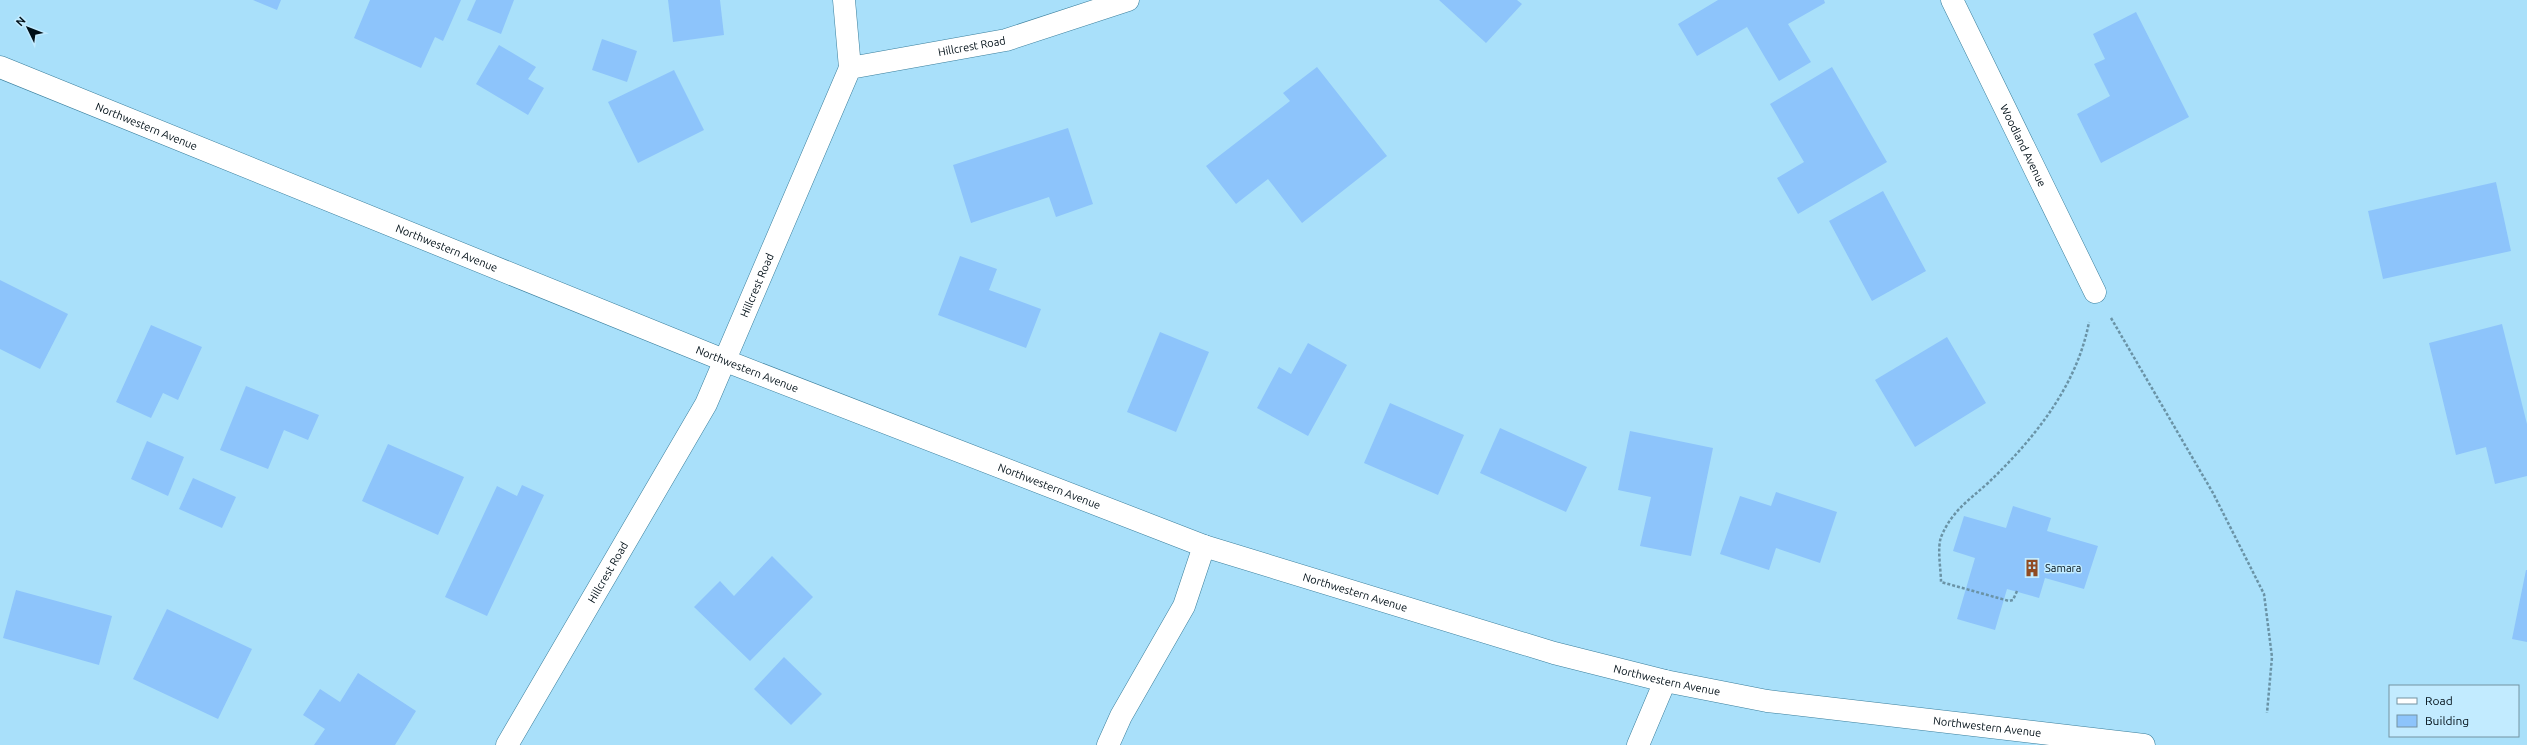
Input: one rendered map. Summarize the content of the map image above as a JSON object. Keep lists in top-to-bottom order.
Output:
{
  "streets": {
    "main road": ["Hillcrest Road", "Northwestern Avenue", "Woodland Avenue"]
  },
  "crossings": [
    ["Hillcrest Road", "Northwestern Avenue"]
  ],
  "places": {
    "building": ["Samara"]
  },
  "legend": ["Road", "Building"],
  "north": "top left"
}
